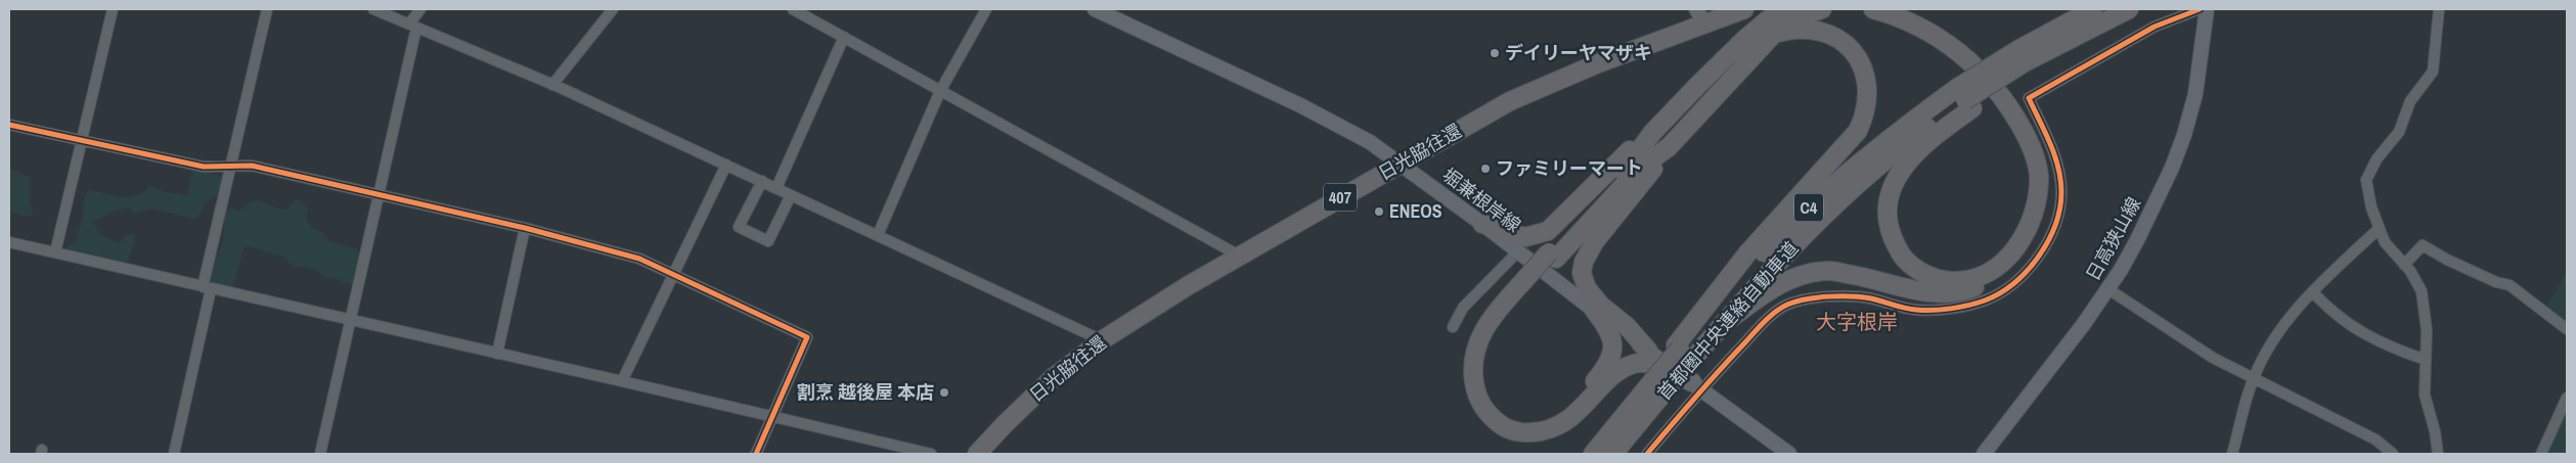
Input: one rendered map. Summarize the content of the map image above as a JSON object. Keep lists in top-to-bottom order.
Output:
{
  "streets": {
    "highway": [
      "日光脇往還",
      "407",
      "C4",
      "首都圏中央連絡自動車道"
    ],
    "main road": ["堀兼根岸線", "日高狭山線"]
  },
  "crossings": [
    ["日光脇往還", "堀兼根岸線"]
  ],
  "districts": ["大字根岸"],
  "places": [
    "デイリーヤマザキ",
    "ファミリーマート",
    "ENEOS",
    "割烹 越後屋 本店"
  ]
}
